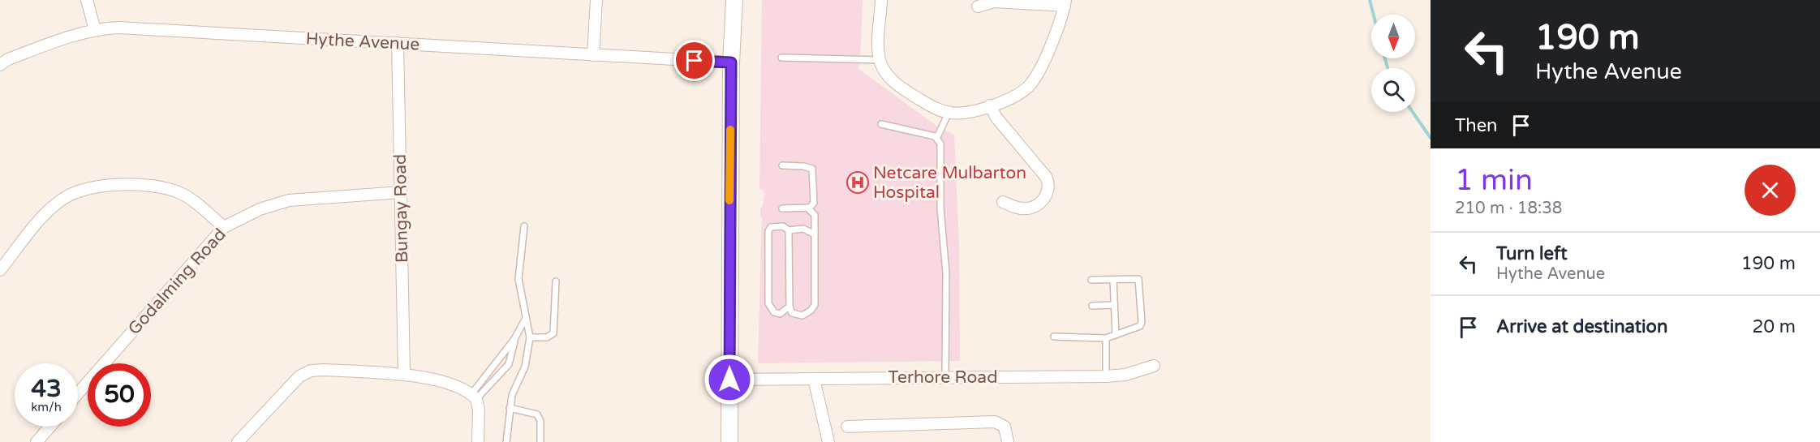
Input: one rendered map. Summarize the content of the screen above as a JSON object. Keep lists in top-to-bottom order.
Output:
{
  "streets": {
    "street": [
      "Hythe Avenue",
      "Bungay Road",
      "Godalming Road",
      "Terhore Road"
    ]
  },
  "crossings": [
    ["Hythe Avenue", "Bungay Road"],
    ["Bungay Road", "Godalming Road"]
  ],
  "places": {
    "hospital": ["Netcare Mulbarton Hospital"]
  },
  "north": "bottom",
  "page": {
    "turn": ["190 m", "Hythe Avenue"],
    "then": "Then",
    "heading": ["1 min", "210 m · 18:38"],
    "list": [
      {
        "name": "Turn left",
        "note": "Hythe Avenue",
        "value": "190 m"
      },
      {
        "name": "Arrive at destination",
        "value": "20 m"
      }
    ],
    "speed": "43 km/h",
    "limit": "50"
  }
}
